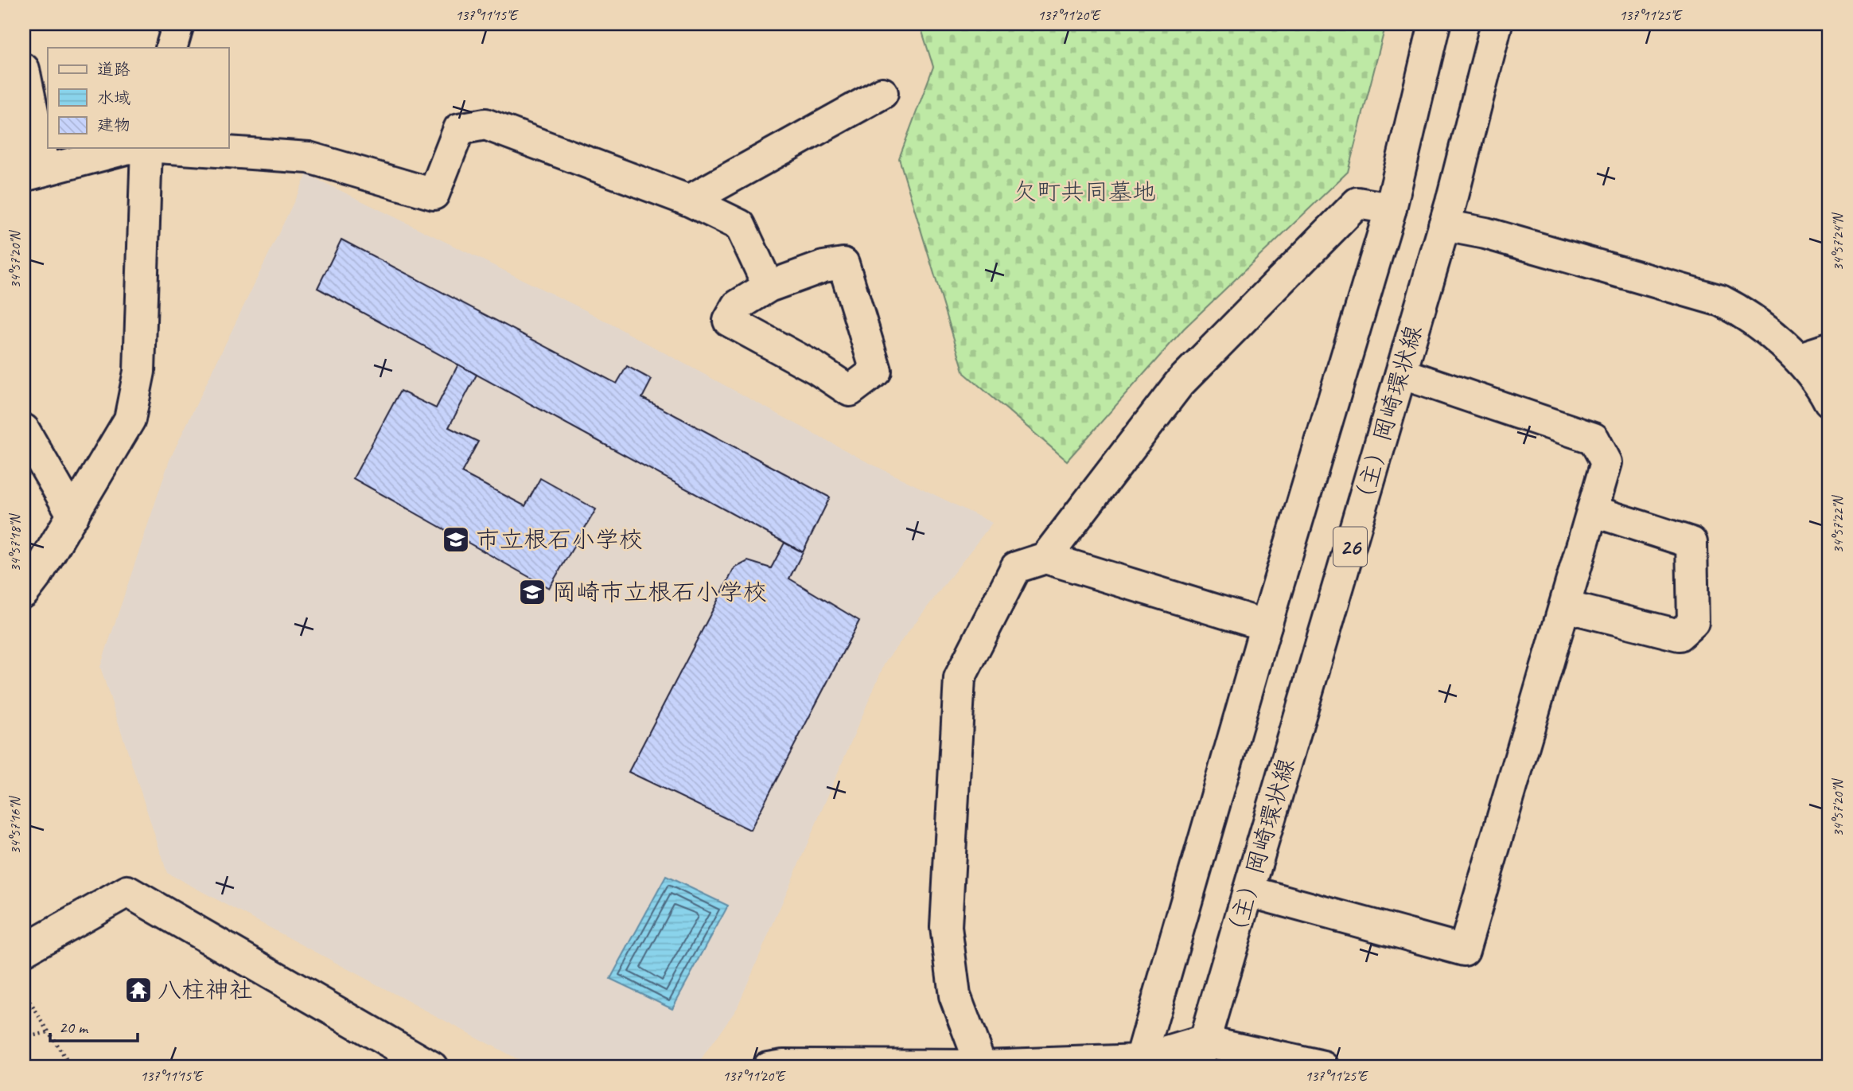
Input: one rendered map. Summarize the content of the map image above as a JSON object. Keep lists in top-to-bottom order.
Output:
{
  "streets": {
    "street": ["（主）岡崎環状線", "26"]
  },
  "parks": ["欠町共同墓地"],
  "places": {
    "school or university": ["市立根石小学校", "岡崎市立根石小学校"],
    "temple": ["八柱神社"]
  },
  "legend": ["道路", "水域", "建物"],
  "scale_bar": "20 m",
  "coordinates": [
    "137°11'15\"E",
    "137°11'20\"E",
    "137°11'25\"E",
    "34°57'24\"N",
    "34°57'20\"N",
    "34°57'22\"N",
    "34°57'18\"N",
    "34°57'16\"N"
  ]
}
